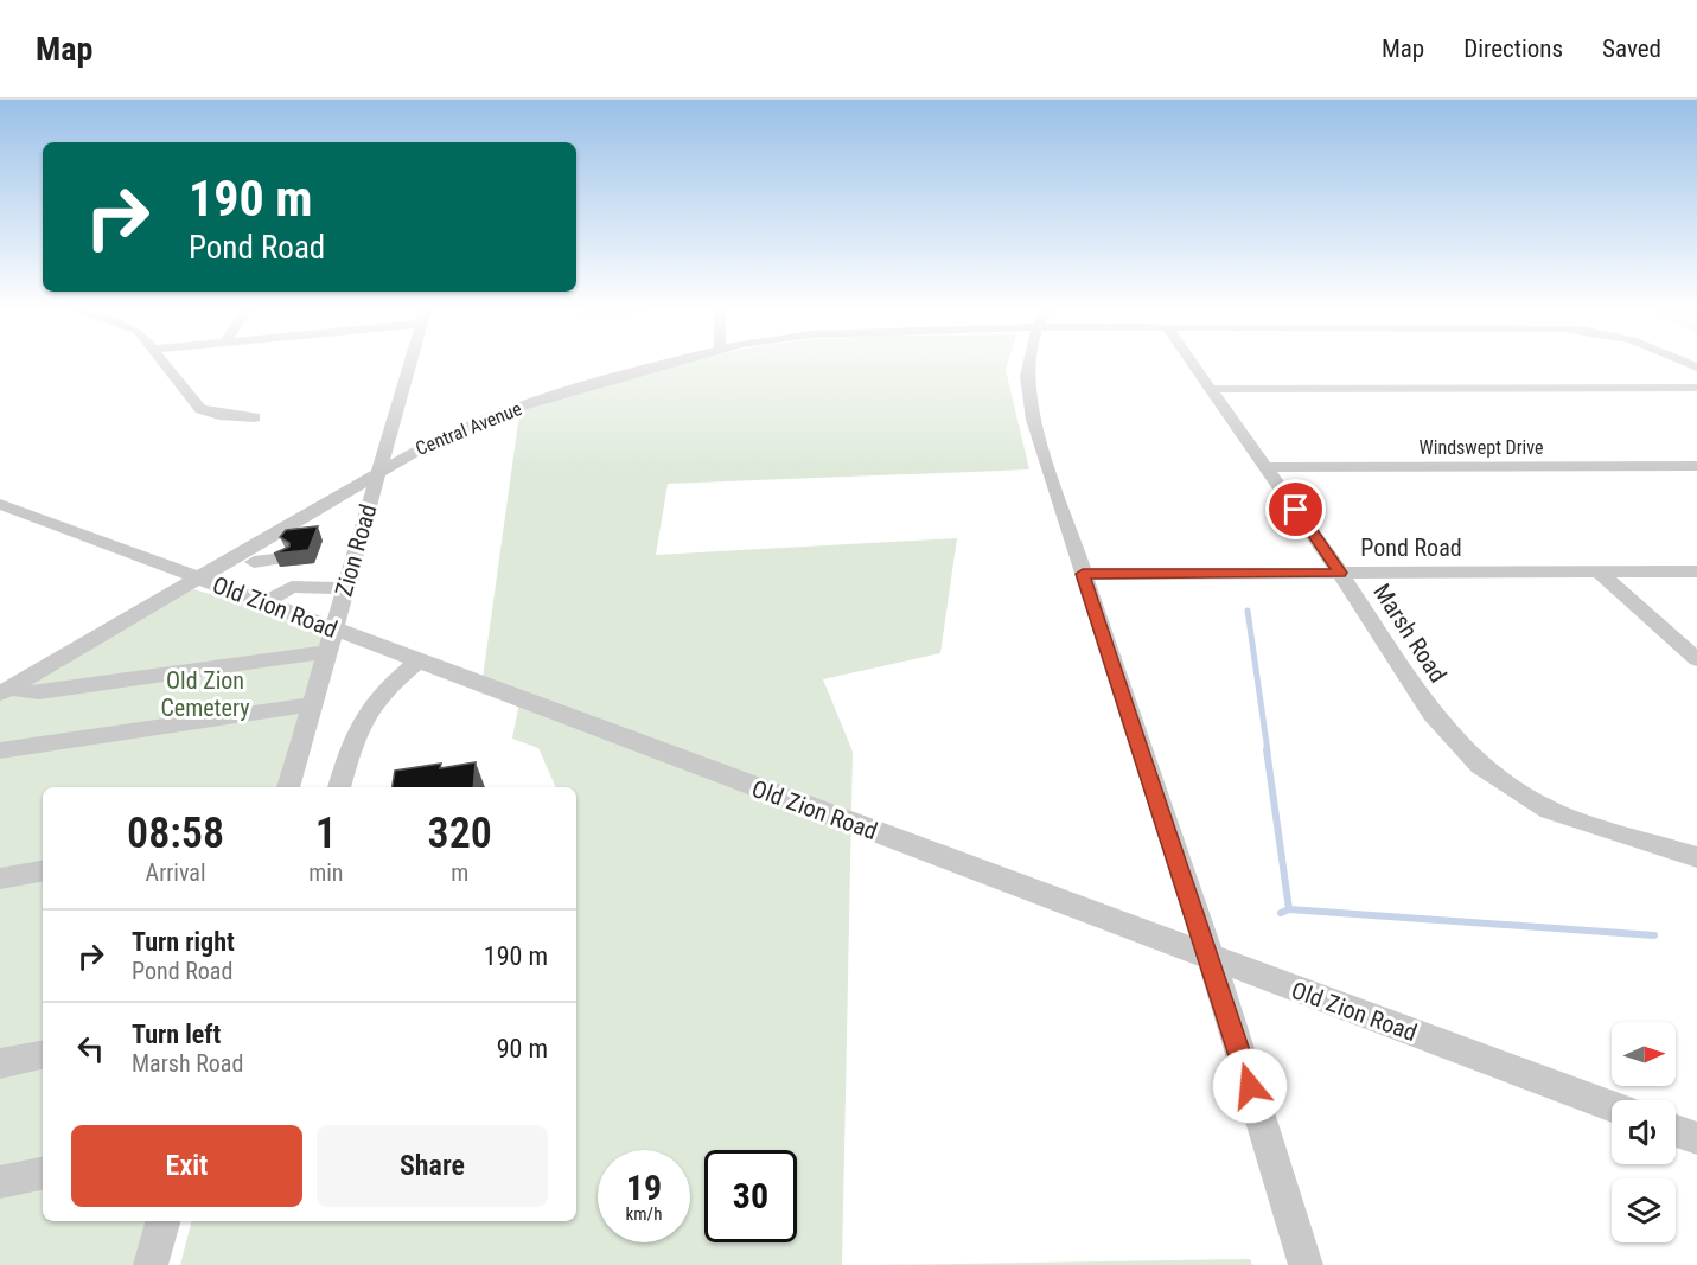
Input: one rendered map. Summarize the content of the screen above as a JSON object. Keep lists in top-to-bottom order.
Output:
{
  "streets": {
    "street": [
      "Central Avenue",
      "Windswept Drive",
      "Pond Road",
      "Zion Road",
      "Old Zion Road",
      "Marsh Road"
    ]
  },
  "crossings": [
    ["Central Avenue", "Zion Road"],
    ["Central Avenue", "Old Zion Road"],
    ["Windswept Drive", "Marsh Road"],
    ["Pond Road", "Marsh Road"],
    ["Zion Road", "Old Zion Road"]
  ],
  "parks": ["Old Zion Cemetery"],
  "north": "right",
  "page": {
    "header": "Map",
    "nav": ["Map", "Directions", "Saved"],
    "turn": ["190 m", "Pond Road"],
    "eta": [
      "08:58",
      "Arrival",
      "1",
      "min",
      "320",
      "m"
    ],
    "list": [
      {
        "name": "Turn right",
        "note": "Pond Road",
        "value": "190 m"
      },
      {
        "name": "Turn left",
        "note": "Marsh Road",
        "value": "90 m"
      }
    ],
    "buttons": ["Exit", "Share"],
    "speed": "19 km/h",
    "limit": "30"
  }
}
